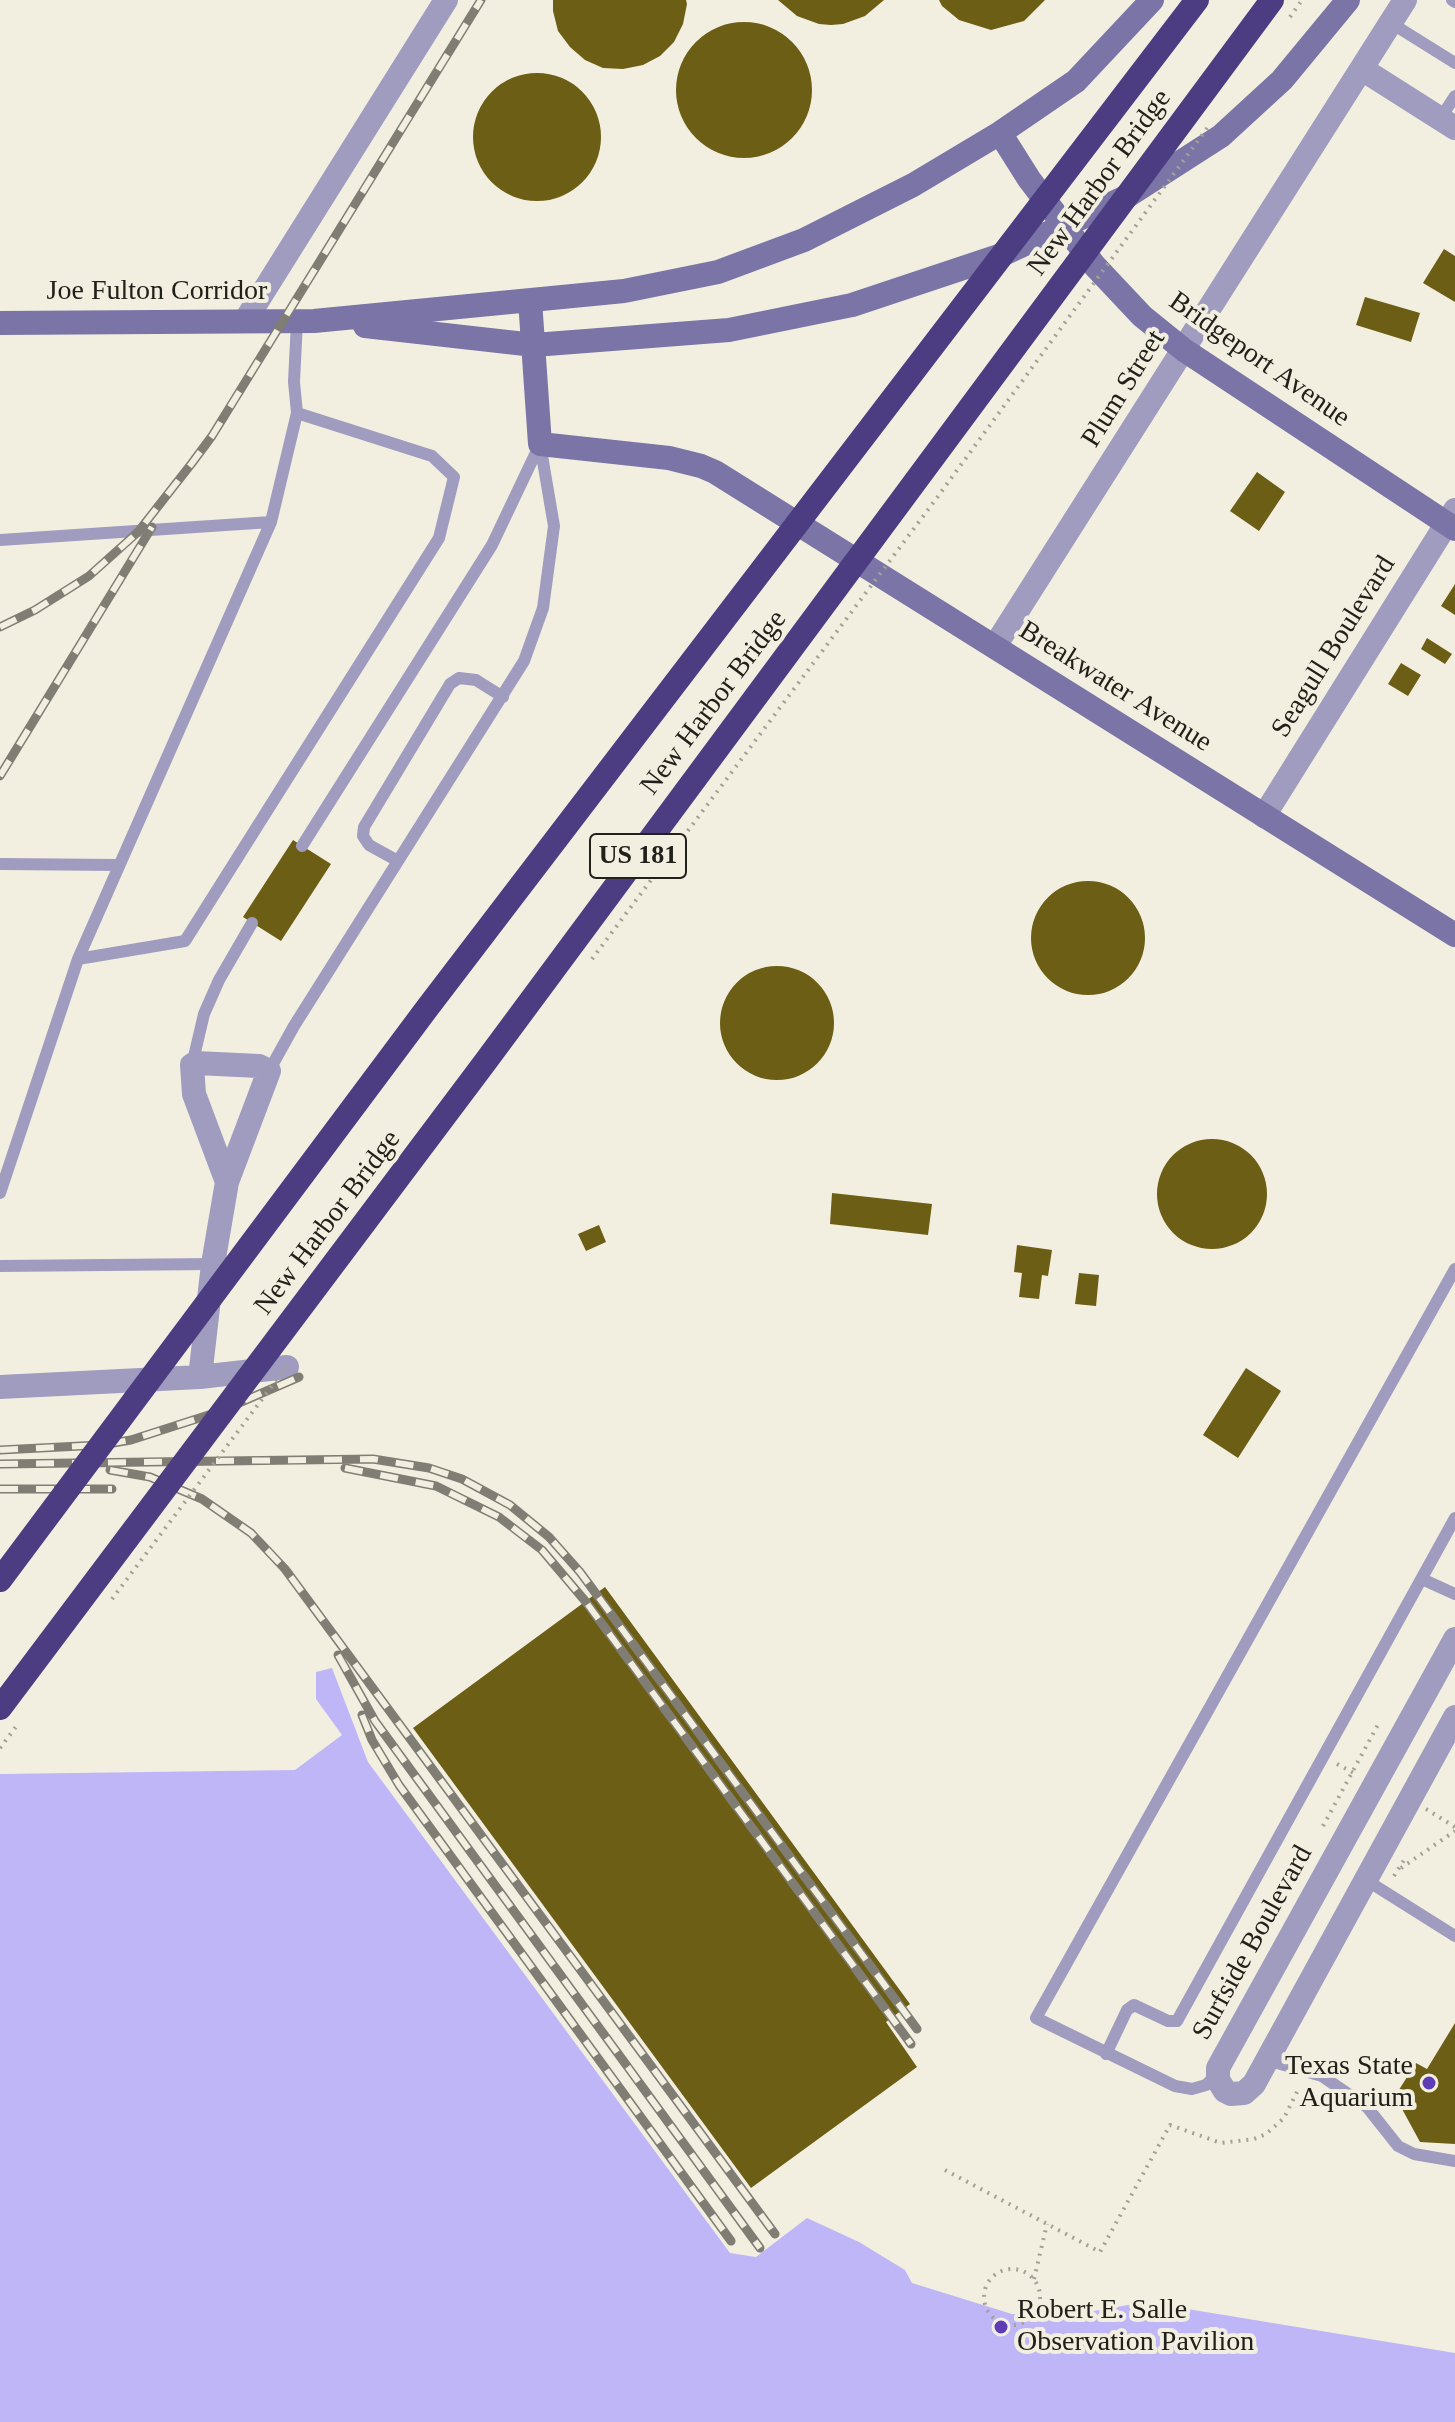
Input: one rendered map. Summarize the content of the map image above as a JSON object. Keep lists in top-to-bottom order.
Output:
{
  "streets": {
    "highway": ["New Harbor Bridge", "US 181"],
    "street": [
      "Joe Fulton Corridor",
      "Bridgeport Avenue",
      "Plum Street",
      "Seagull Boulevard",
      "Breakwater Avenue",
      "Surfside Boulevard"
    ]
  },
  "crossings": [
    ["Joe Fulton Corridor", "Bridgeport Avenue"],
    ["Bridgeport Avenue", "Plum Street"],
    ["Bridgeport Avenue", "Seagull Boulevard"],
    ["Plum Street", "Breakwater Avenue"],
    ["Seagull Boulevard", "Breakwater Avenue"]
  ],
  "places": ["Texas State Aquarium", "Robert E. Salle Observation Pavilion"]
}
